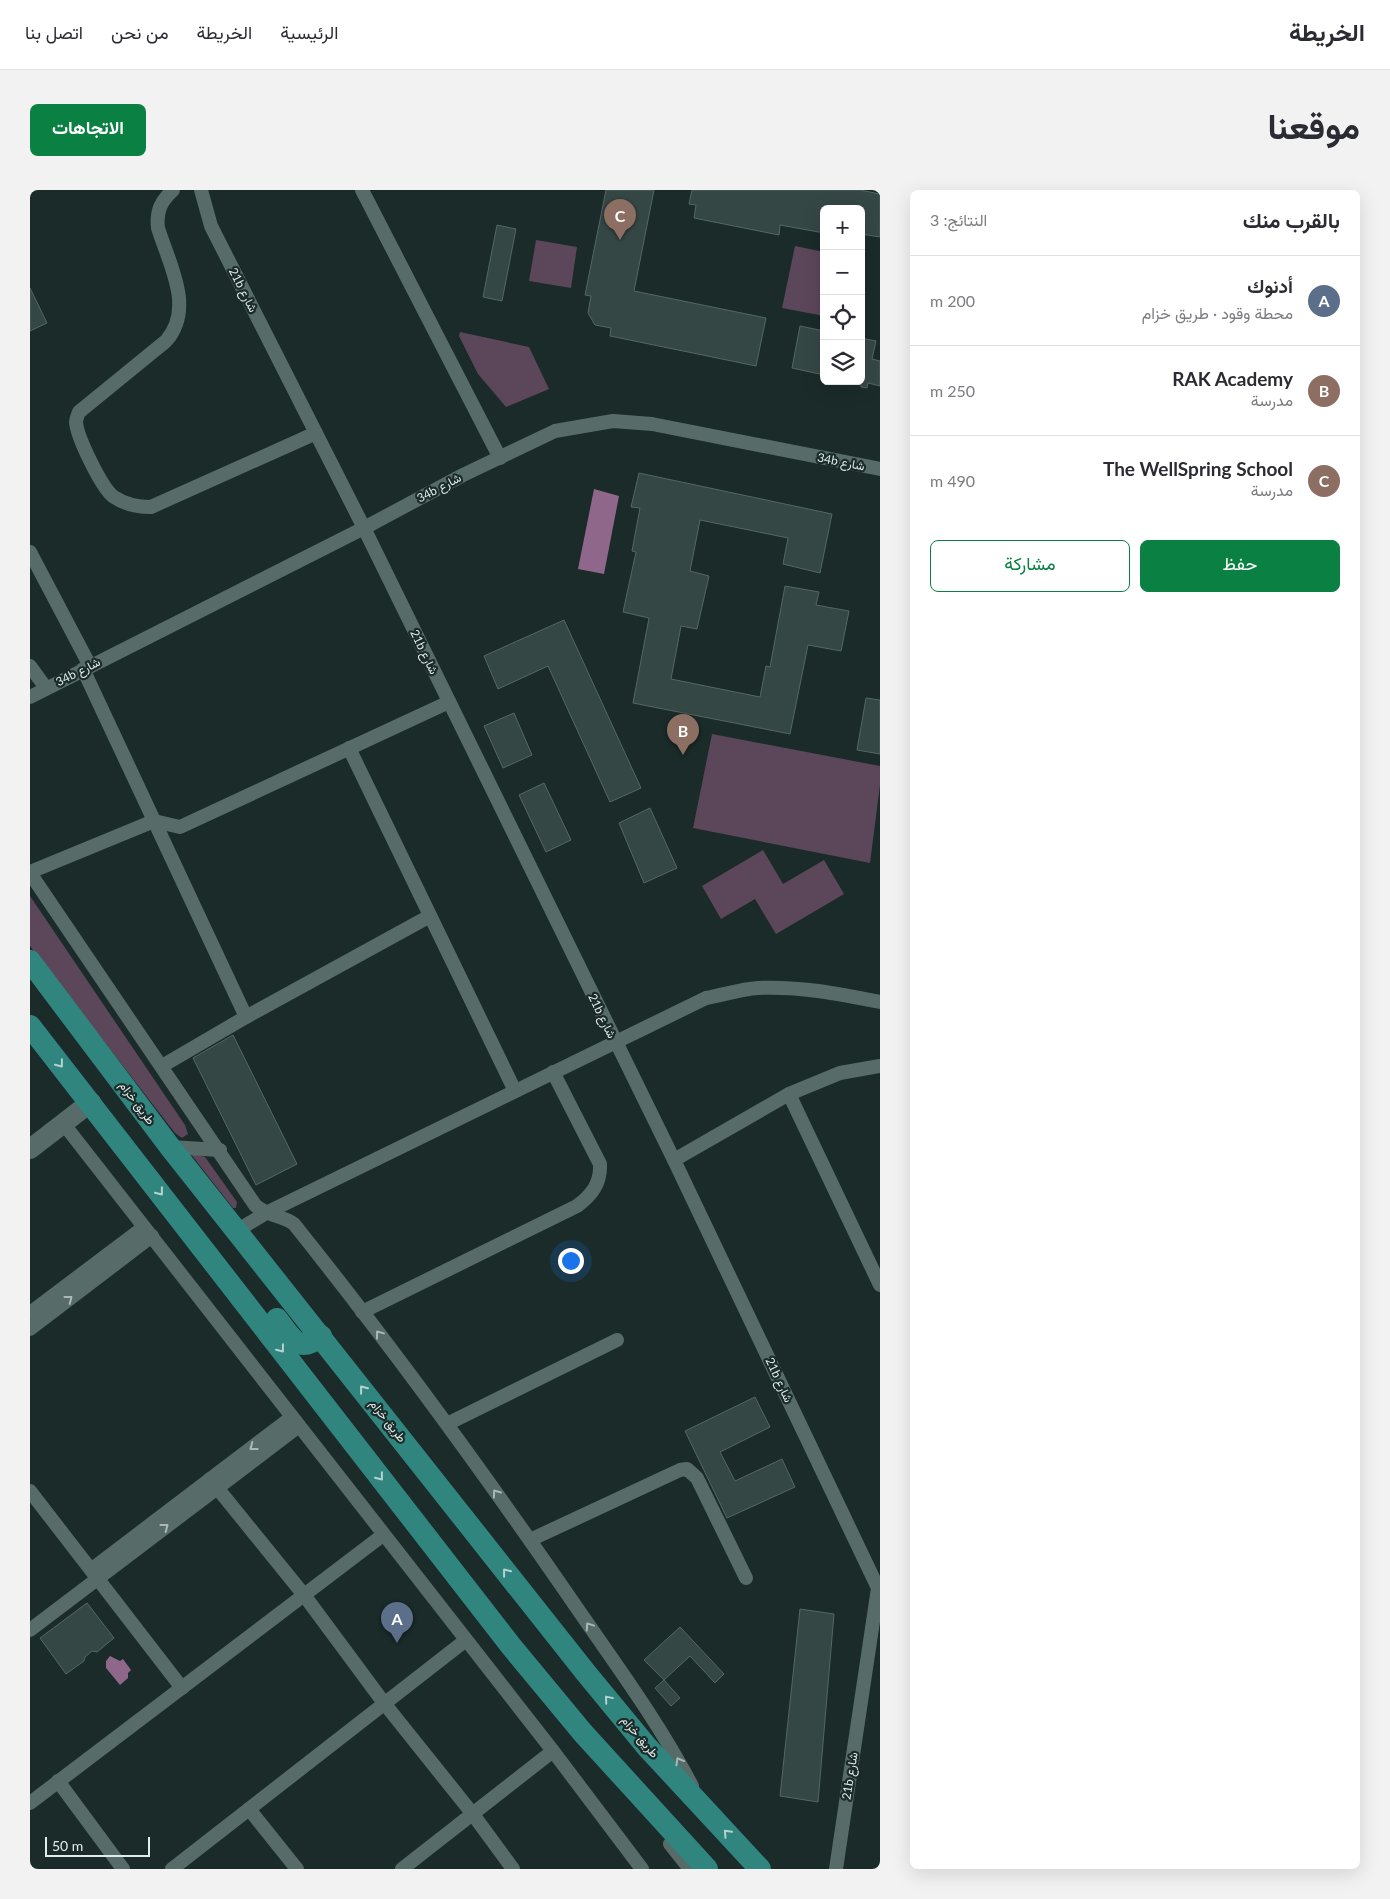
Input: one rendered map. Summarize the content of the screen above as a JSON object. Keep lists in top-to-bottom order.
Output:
{
  "streets": {
    "main road": ["طريق خزام"],
    "street": ["21b شارع", "34b شارع"]
  },
  "crossings": [
    ["21b شارع", "34b شارع"]
  ],
  "scale_bar": "50 m",
  "page": {
    "header": "الخريطة",
    "nav": [
      "الرئيسية",
      "الخريطة",
      "من نحن",
      "اتصل بنا"
    ],
    "title": "موقعنا",
    "buttons": [
      "الاتجاهات",
      ["حفظ", "مشاركة"]
    ],
    "heading": ["بالقرب منك", "النتائج: 3"],
    "pins": ["C", "B", "A"],
    "map_buttons": ["+", "−"],
    "list": [
      {
        "mark": "A",
        "name": "أدنوك",
        "note": "محطة وقود · طريق خزام",
        "value": "200 m"
      },
      {
        "mark": "B",
        "name": "RAK Academy",
        "note": "مدرسة",
        "value": "250 m"
      },
      {
        "mark": "C",
        "name": "The WellSpring School",
        "note": "مدرسة",
        "value": "490 m"
      }
    ],
    "scale": "50 m"
  }
}
